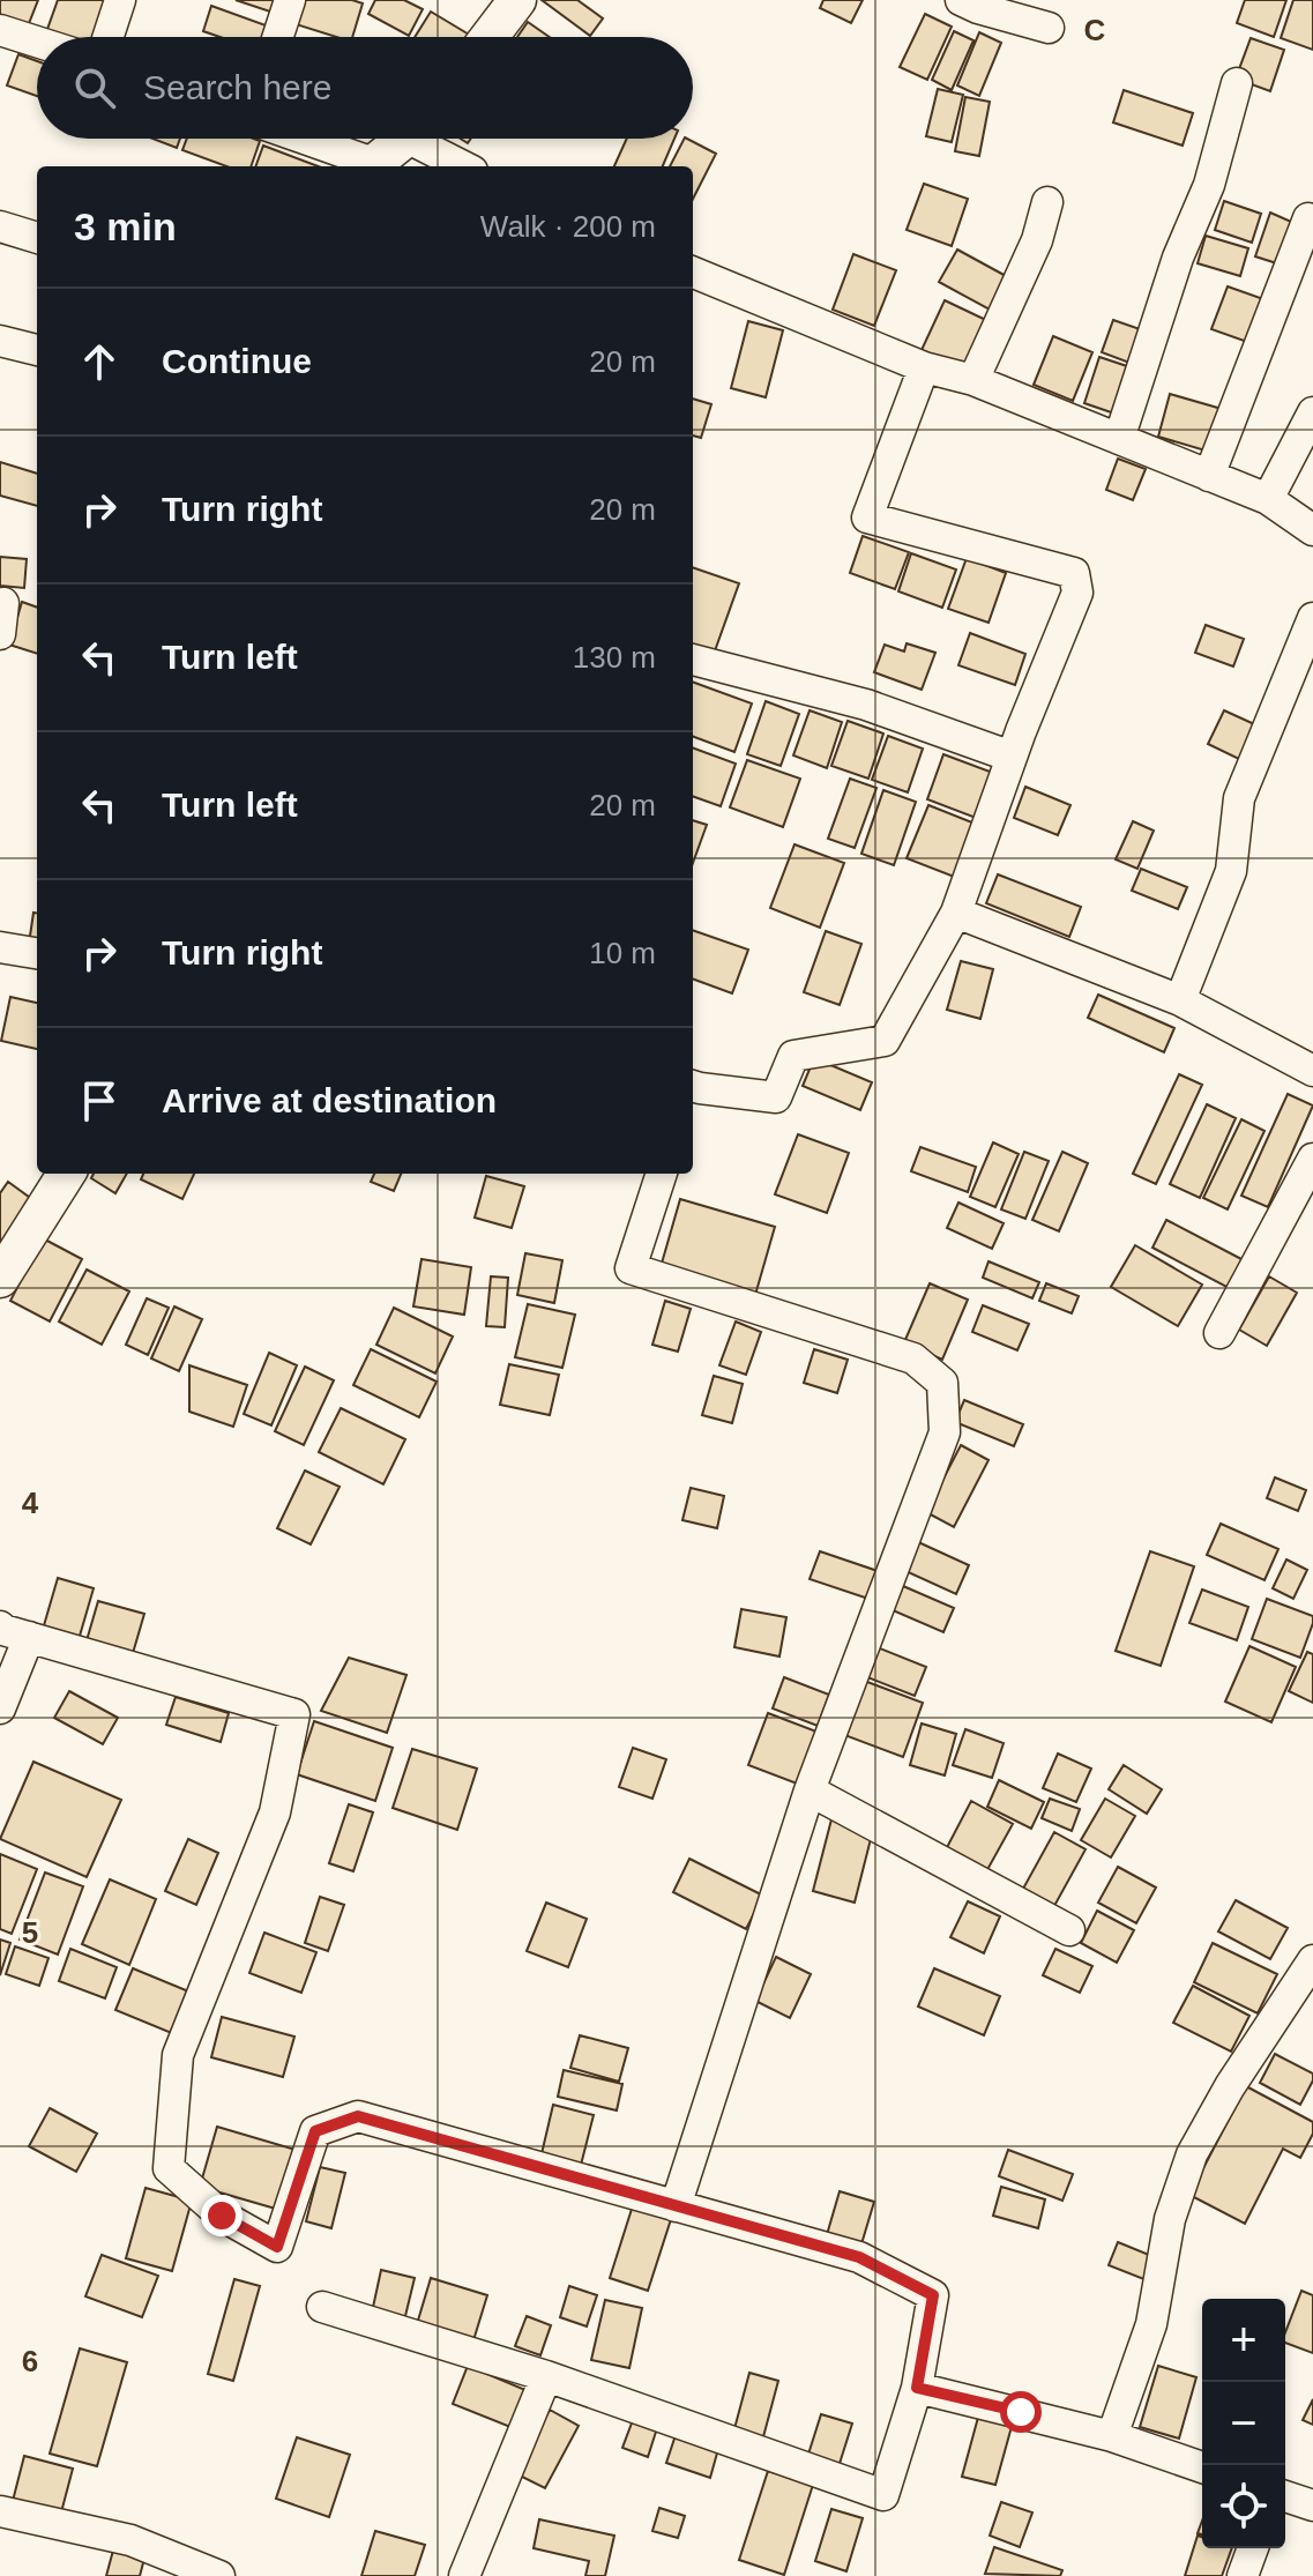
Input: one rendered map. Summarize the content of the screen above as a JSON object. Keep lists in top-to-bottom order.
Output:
{
  "page": {
    "search": "Search here",
    "heading": ["3 min", "Walk · 200 m"],
    "list": [
      ["Continue", "20 m"],
      ["Turn right", "20 m"],
      ["Turn left", "130 m"],
      ["Turn left", "20 m"],
      ["Turn right", "10 m"],
      "Arrive at destination"
    ],
    "map_buttons": ["+", "−"]
  },
  "grid": {
    "columns": ["C"],
    "rows": ["4", "5", "6"]
  }
}
